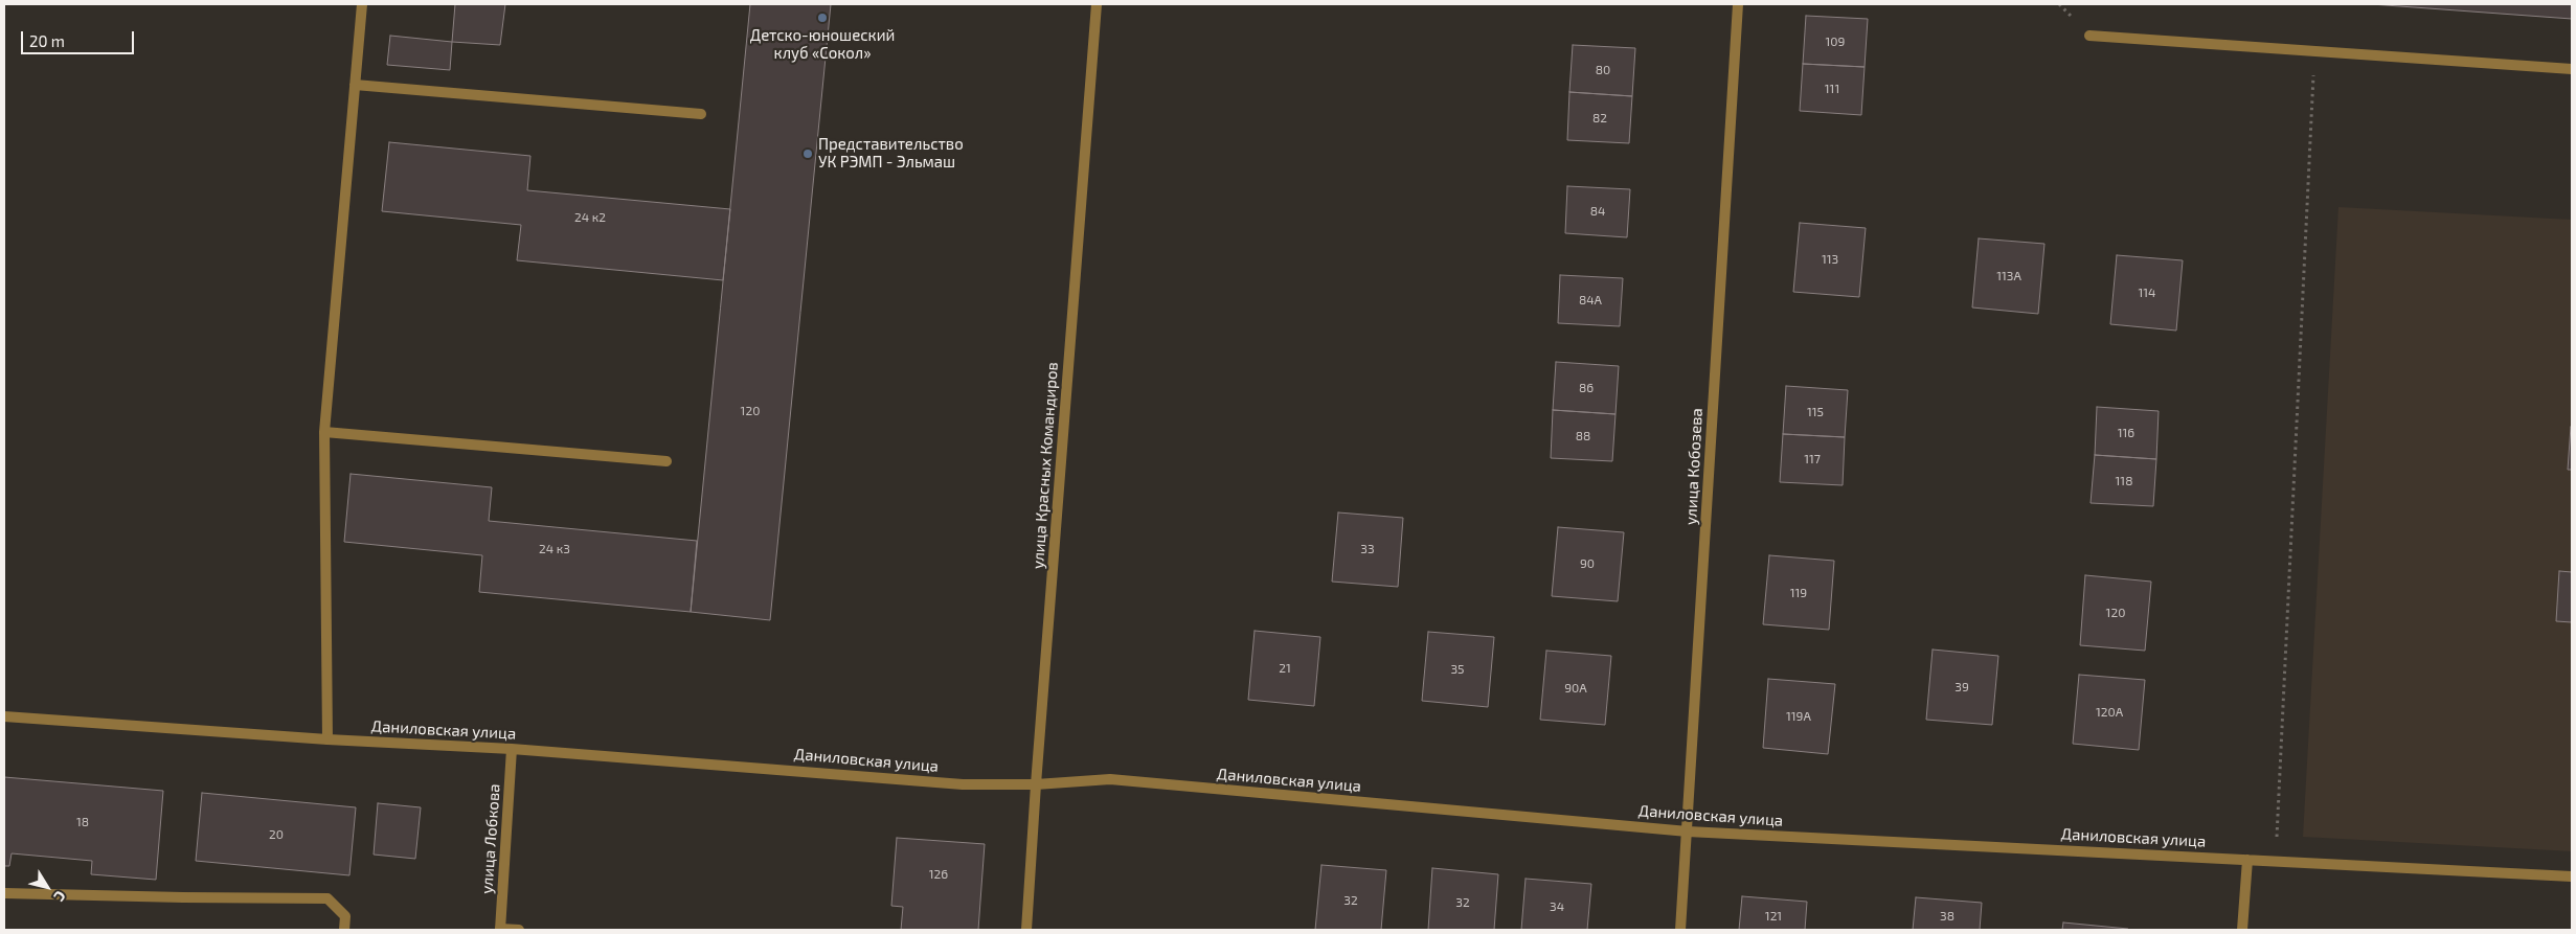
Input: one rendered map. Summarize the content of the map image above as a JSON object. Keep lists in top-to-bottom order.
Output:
{
  "streets": {
    "street": [
      "улица Красных Командиров",
      "улица Кобозева",
      "Даниловская улица",
      "улица Лобкова"
    ]
  },
  "crossings": [
    ["улица Красных Командиров", "Даниловская улица"],
    ["улица Кобозева", "Даниловская улица"],
    ["Даниловская улица", "улица Лобкова"]
  ],
  "places": ["Детско-юношеский клуб «Сокол»", "Представительство УК РЭМП - Эльмаш"],
  "house_numbers": [
    "109",
    "80",
    "111",
    "82",
    "84",
    "24 к2",
    "113",
    "113А",
    "114",
    "84А",
    "86",
    "120",
    "115",
    "116",
    "88",
    "117",
    "118",
    "24 к3",
    "33",
    "90",
    "119",
    "120",
    "21",
    "35",
    "39",
    "90А",
    "120А",
    "119А",
    "18",
    "20",
    "126",
    "32",
    "32",
    "34",
    "121",
    "38"
  ],
  "scale_bar": "20 m",
  "north": "bottom right"
}
